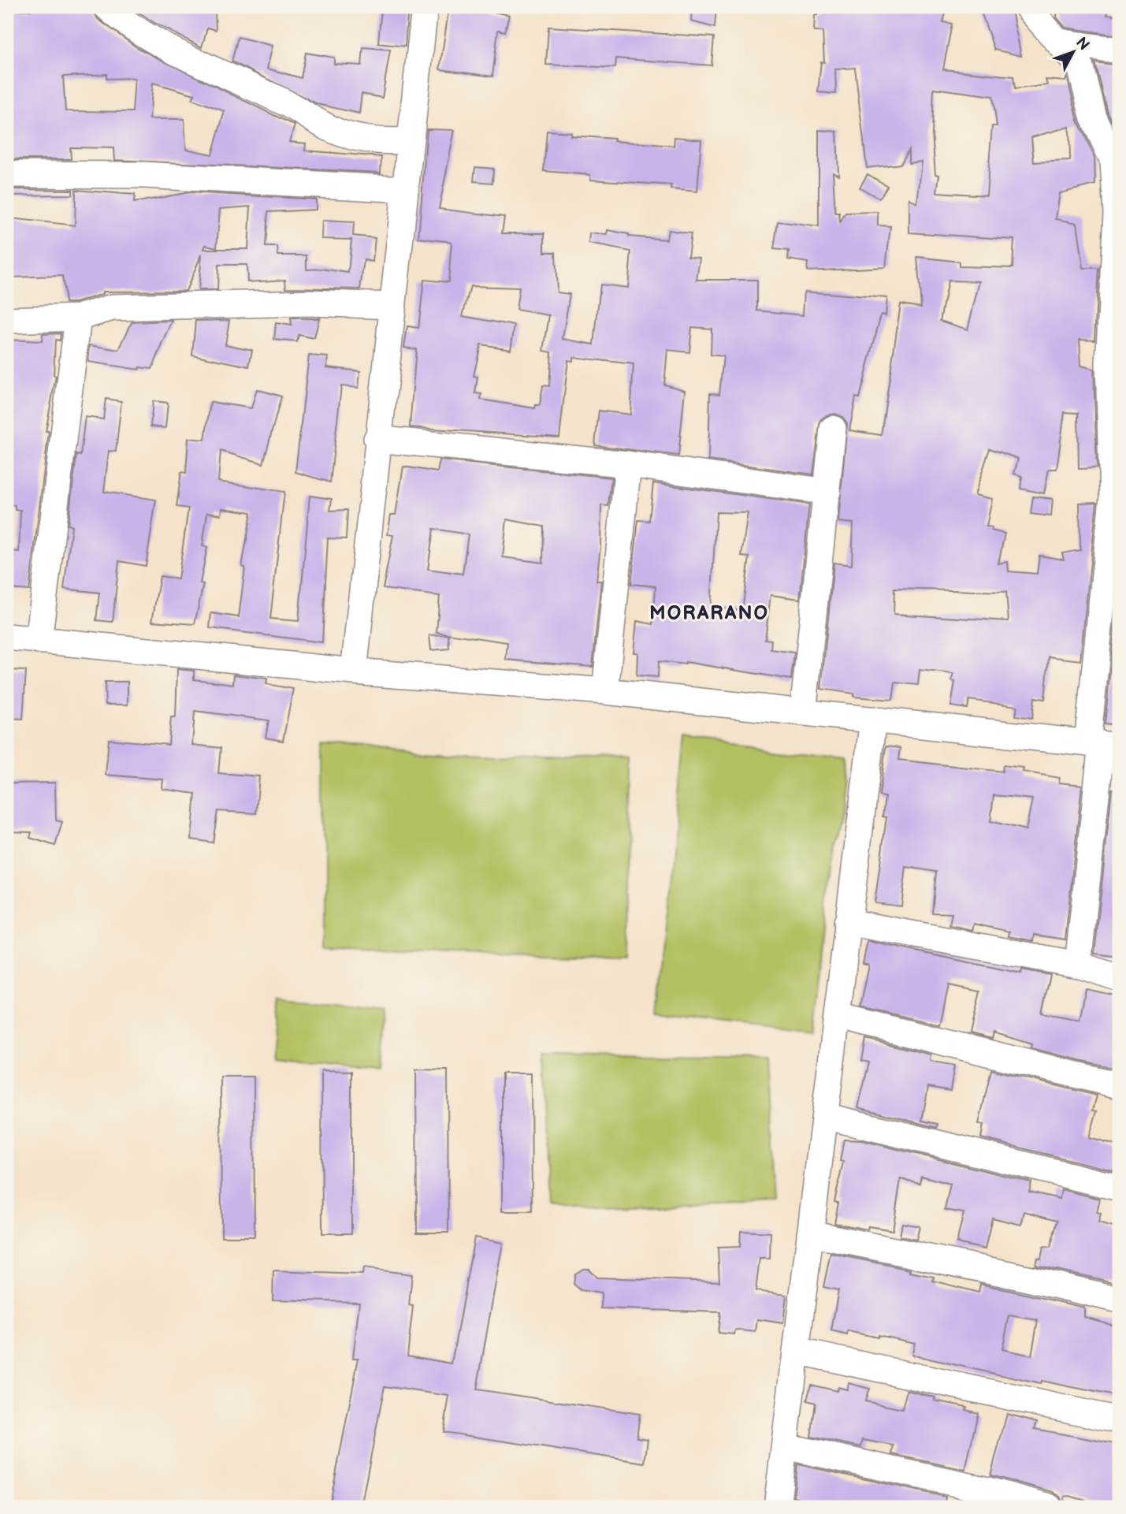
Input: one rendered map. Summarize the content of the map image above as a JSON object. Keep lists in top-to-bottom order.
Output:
{
  "districts": ["MORARANO"],
  "north": "top right"
}
